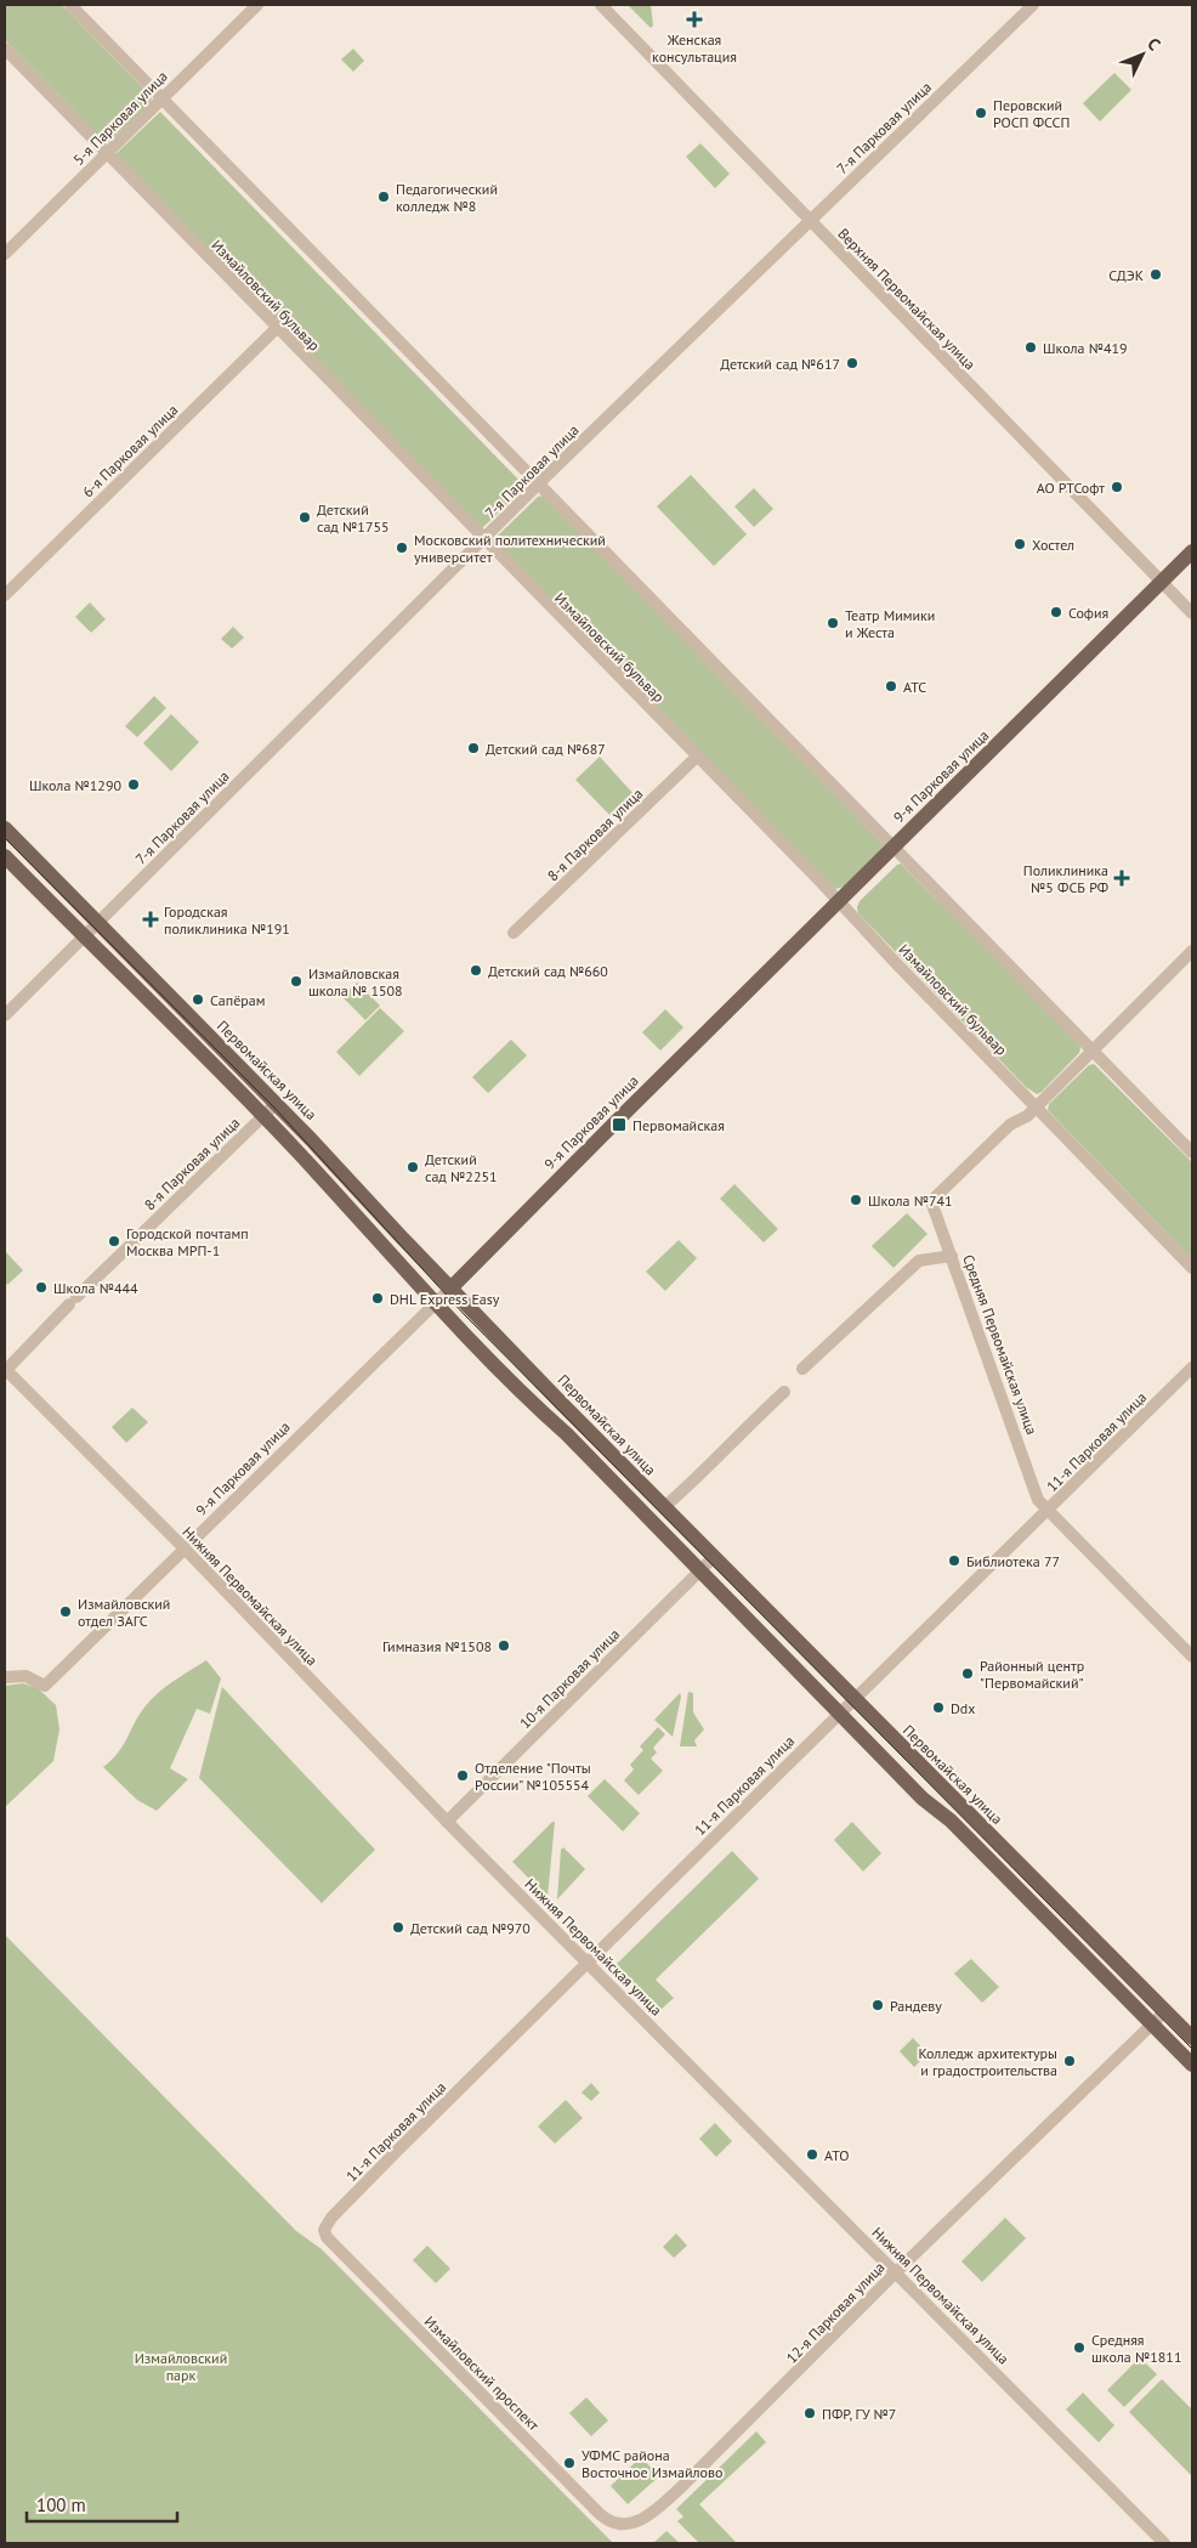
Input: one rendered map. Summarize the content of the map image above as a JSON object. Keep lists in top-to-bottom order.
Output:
{
  "streets": {
    "main road": ["9-я Парковая улица", "Первомайская улица"],
    "street": [
      "5-я Парковая улица",
      "7-я Парковая улица",
      "Измайловский бульвар",
      "Верхняя Первомайская улица",
      "6-я Парковая улица",
      "8-я Парковая улица",
      "Средняя Первомайская улица",
      "11-я Парковая улица",
      "Нижняя Первомайская улица",
      "10-я Парковая улица",
      "12-я Парковая улица",
      "Измайловский проспект"
    ]
  },
  "crossings": [
    ["5-я Парковая улица", "Измайловский бульвар"],
    ["7-я Парковая улица", "Измайловский бульвар"],
    ["7-я Парковая улица", "Верхняя Первомайская улица"],
    ["7-я Парковая улица", "Первомайская улица"],
    ["Измайловский бульвар", "6-я Парковая улица"],
    ["Измайловский бульвар", "9-я Парковая улица"],
    ["Измайловский бульвар", "8-я Парковая улица"],
    ["Измайловский бульвар", "Средняя Первомайская улица"],
    ["Верхняя Первомайская улица", "9-я Парковая улица"],
    ["9-я Парковая улица", "Первомайская улица"],
    ["9-я Парковая улица", "Нижняя Первомайская улица"],
    ["8-я Парковая улица", "Первомайская улица"],
    ["8-я Парковая улица", "Нижняя Первомайская улица"],
    ["Первомайская улица", "11-я Парковая улица"],
    ["Первомайская улица", "10-я Парковая улица"],
    ["Первомайская улица", "12-я Парковая улица"],
    ["Средняя Первомайская улица", "11-я Парковая улица"],
    ["11-я Парковая улица", "Нижняя Первомайская улица"],
    ["11-я Парковая улица", "Измайловский проспект"],
    ["Нижняя Первомайская улица", "10-я Парковая улица"],
    ["Нижняя Первомайская улица", "12-я Парковая улица"],
    ["12-я Парковая улица", "Измайловский проспект"]
  ],
  "parks": ["Измайловский парк"],
  "places": {
    "health": ["Женская консультация", "Поликлиника №5 ФСБ РФ", "Городская поликлиника №191"],
    "other": [
      "Перовский РОСП ФССП",
      "Педагогический колледж №8",
      "СДЭК",
      "Школа №419",
      "Детский сад №617",
      "АО РТСофт",
      "Детский сад №1755",
      "Хостел",
      "Московский политехнический университет",
      "София",
      "Театр Мимики и Жеста",
      "АТС",
      "Детский сад №687",
      "Школа №1290",
      "Детский сад №660",
      "Измайловская школа № 1508",
      "Сапёрам",
      "Детский сад №2251",
      "Школа №741",
      "Городской почтамп Москва МРП-1",
      "Школа №444",
      "DHL Express Easy",
      "Библиотека 77",
      "Измайловский отдел ЗАГС",
      "Гимназия №1508",
      "Районный центр \"Первомайский\"",
      "Ddx",
      "Отделение \"Почты России\" №105554",
      "Детский сад №970",
      "Рандеву",
      "Колледж архитектуры и градостроительства",
      "АТО",
      "Средняя школа №1811",
      "ПФР, ГУ №7",
      "УФМС района Восточное Измайлово"
    ],
    "transit": ["Первомайская"]
  },
  "scale_bar": "100 m",
  "north": "top right"
}
